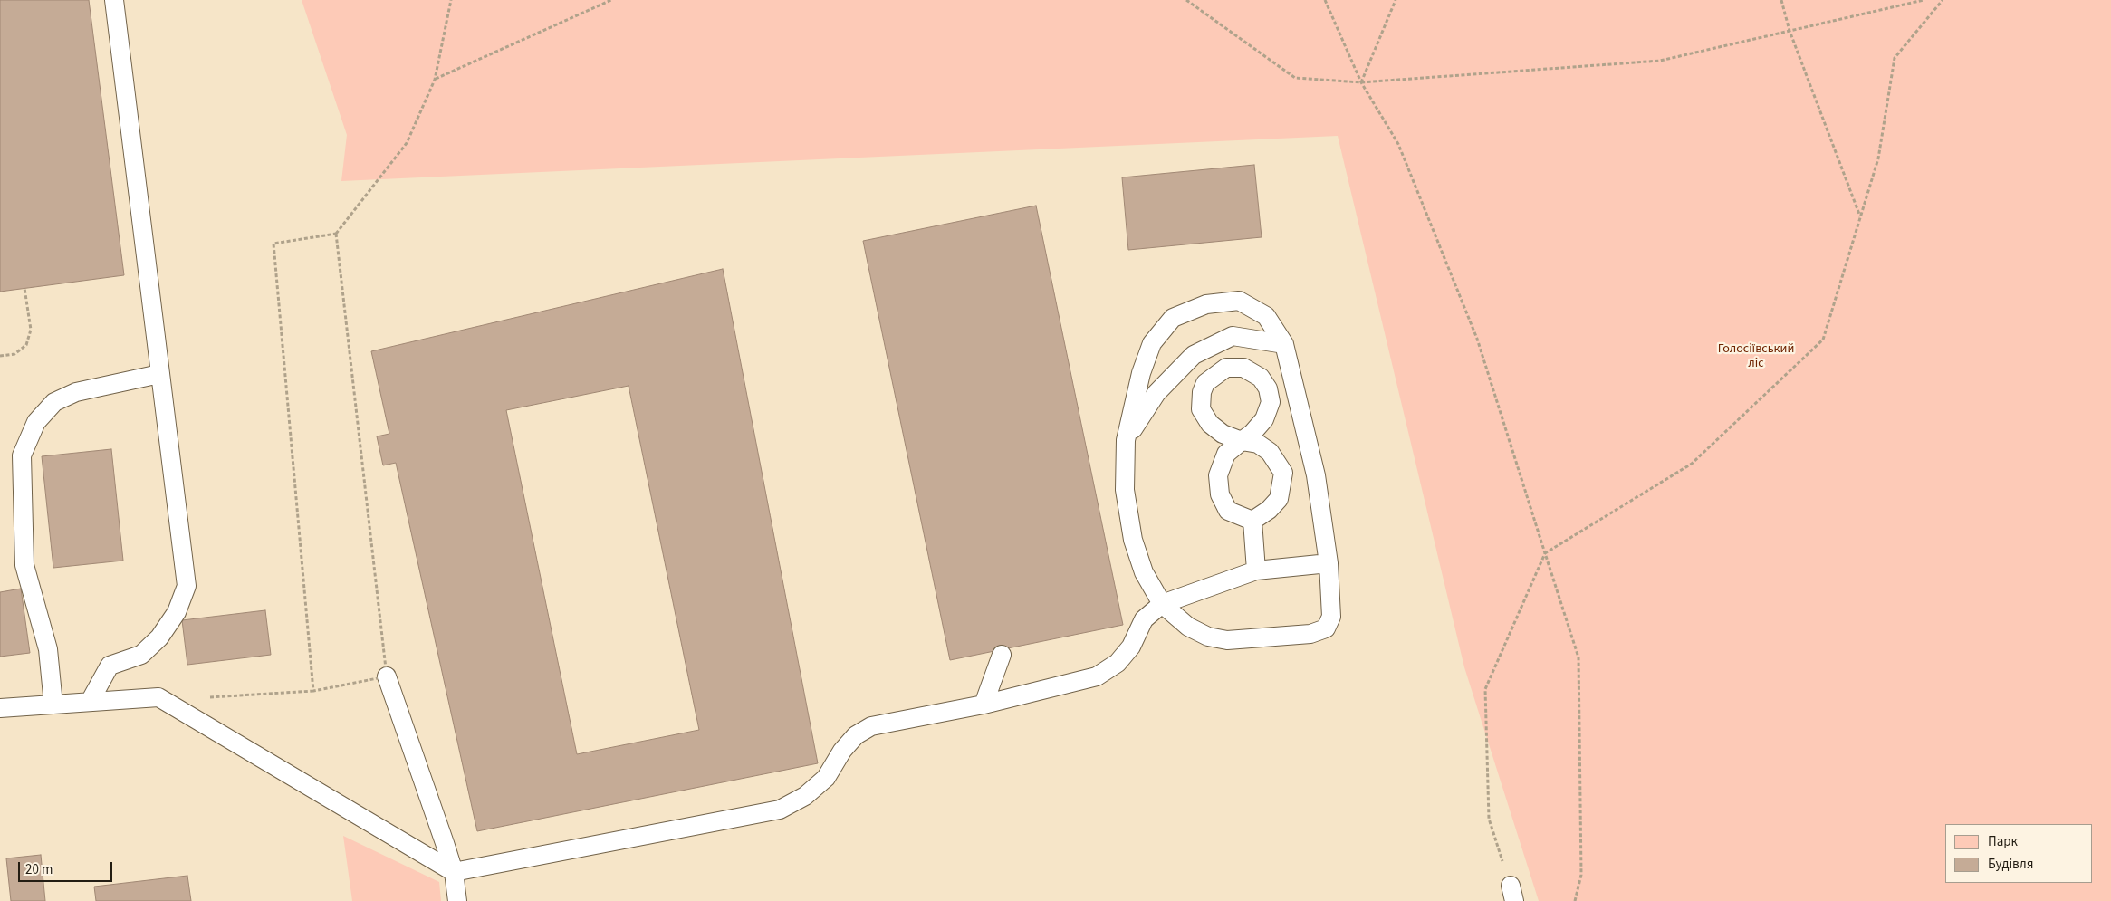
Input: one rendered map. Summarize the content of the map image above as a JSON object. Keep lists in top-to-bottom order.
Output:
{
  "parks": ["Голосіївський ліс"],
  "legend": ["Парк", "Будівля"],
  "scale_bar": "20 m"
}
